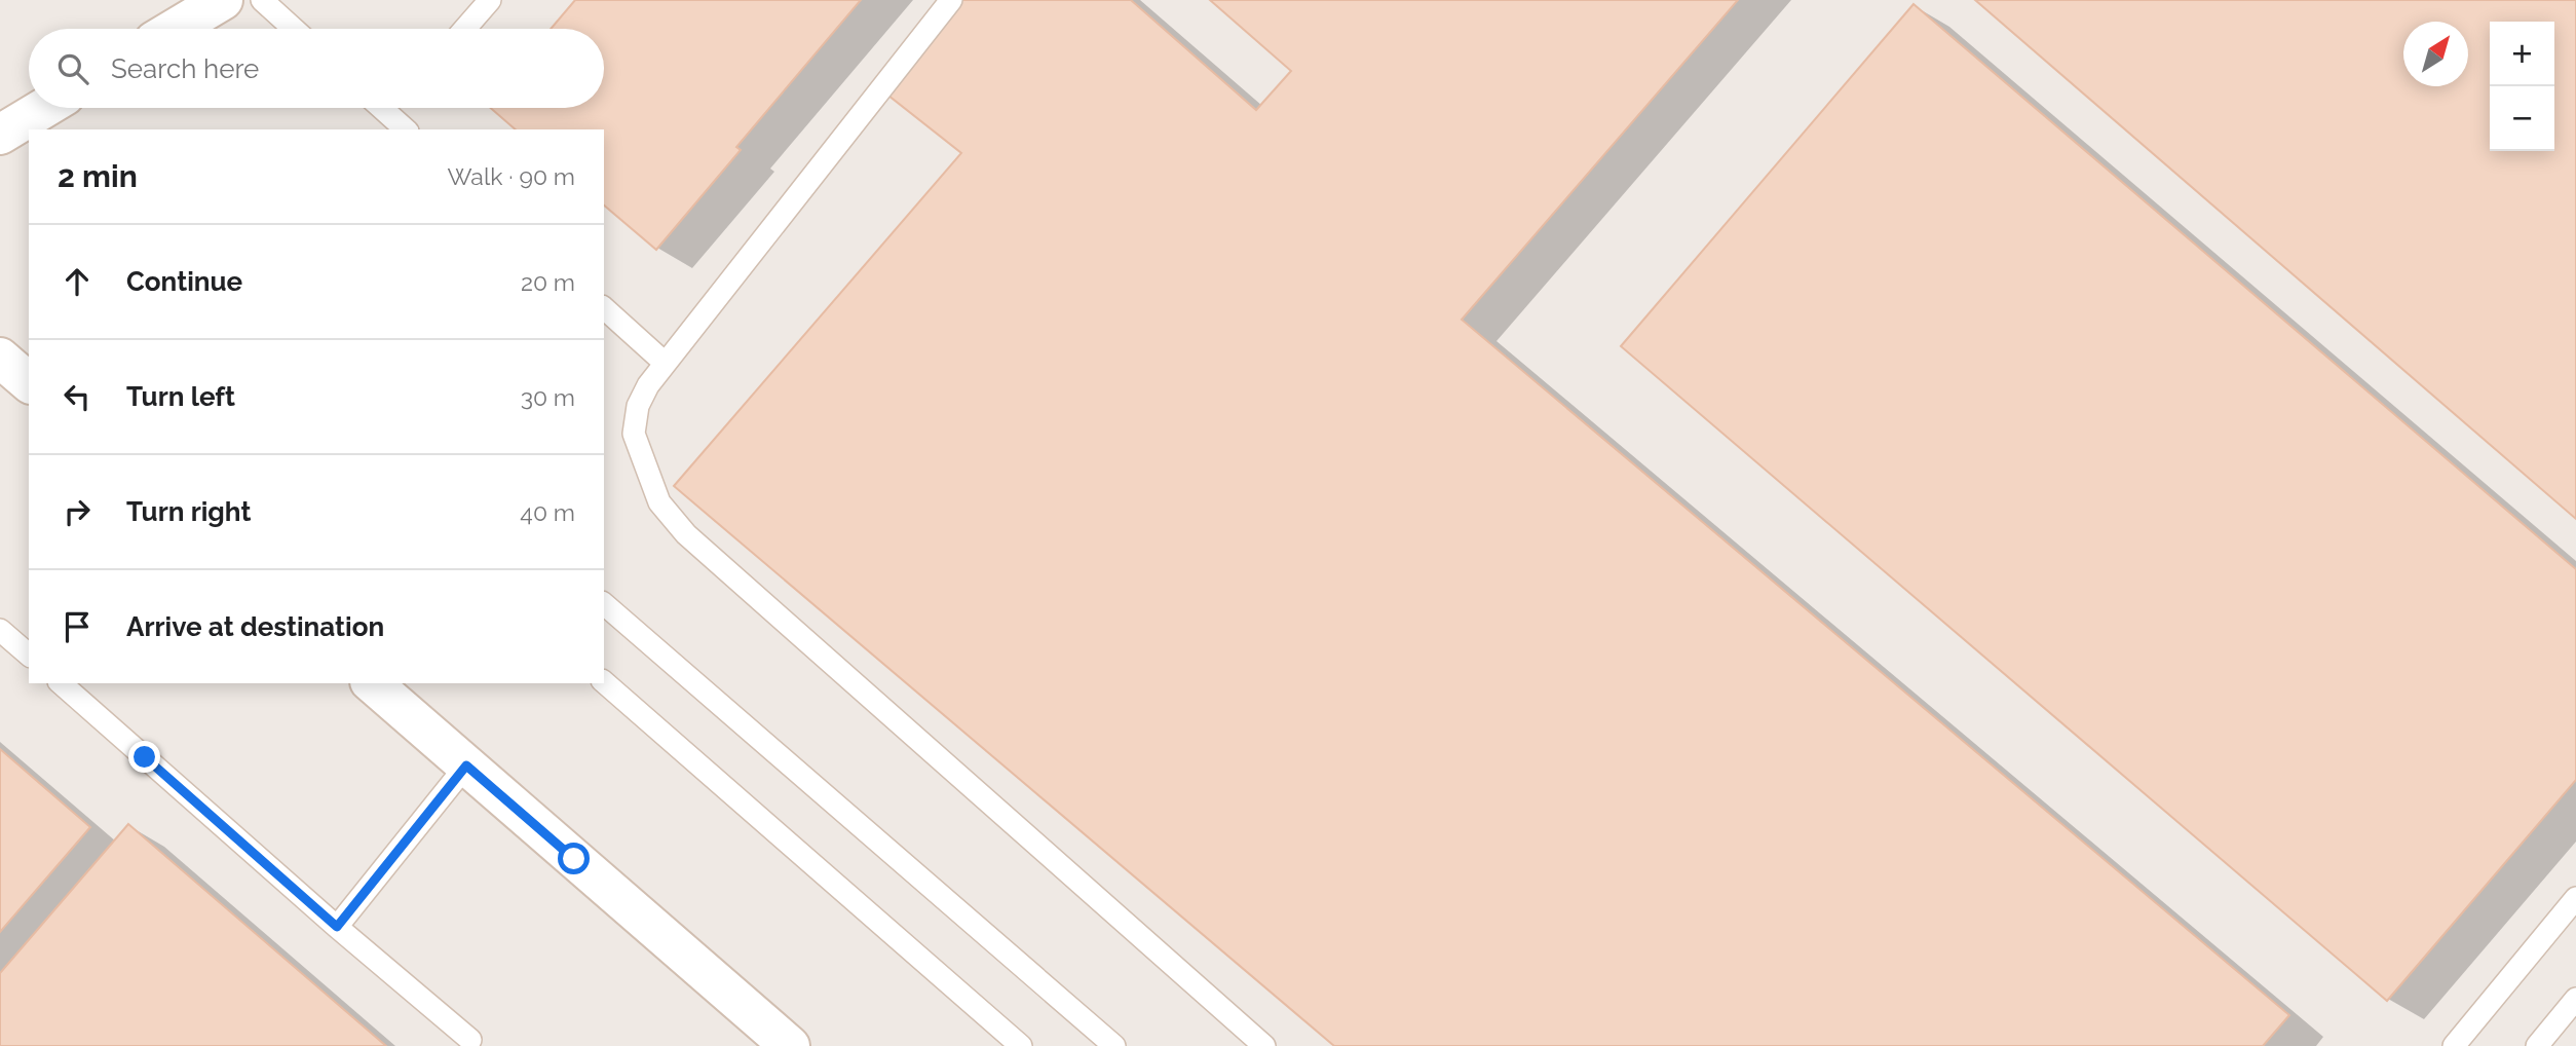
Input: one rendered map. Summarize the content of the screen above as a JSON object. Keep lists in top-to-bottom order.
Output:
{
  "north": "top right",
  "page": {
    "map_buttons": ["+", "−"],
    "search": "Search here",
    "heading": ["2 min", "Walk · 90 m"],
    "list": [
      ["Continue", "20 m"],
      ["Turn left", "30 m"],
      ["Turn right", "40 m"],
      "Arrive at destination"
    ]
  }
}
